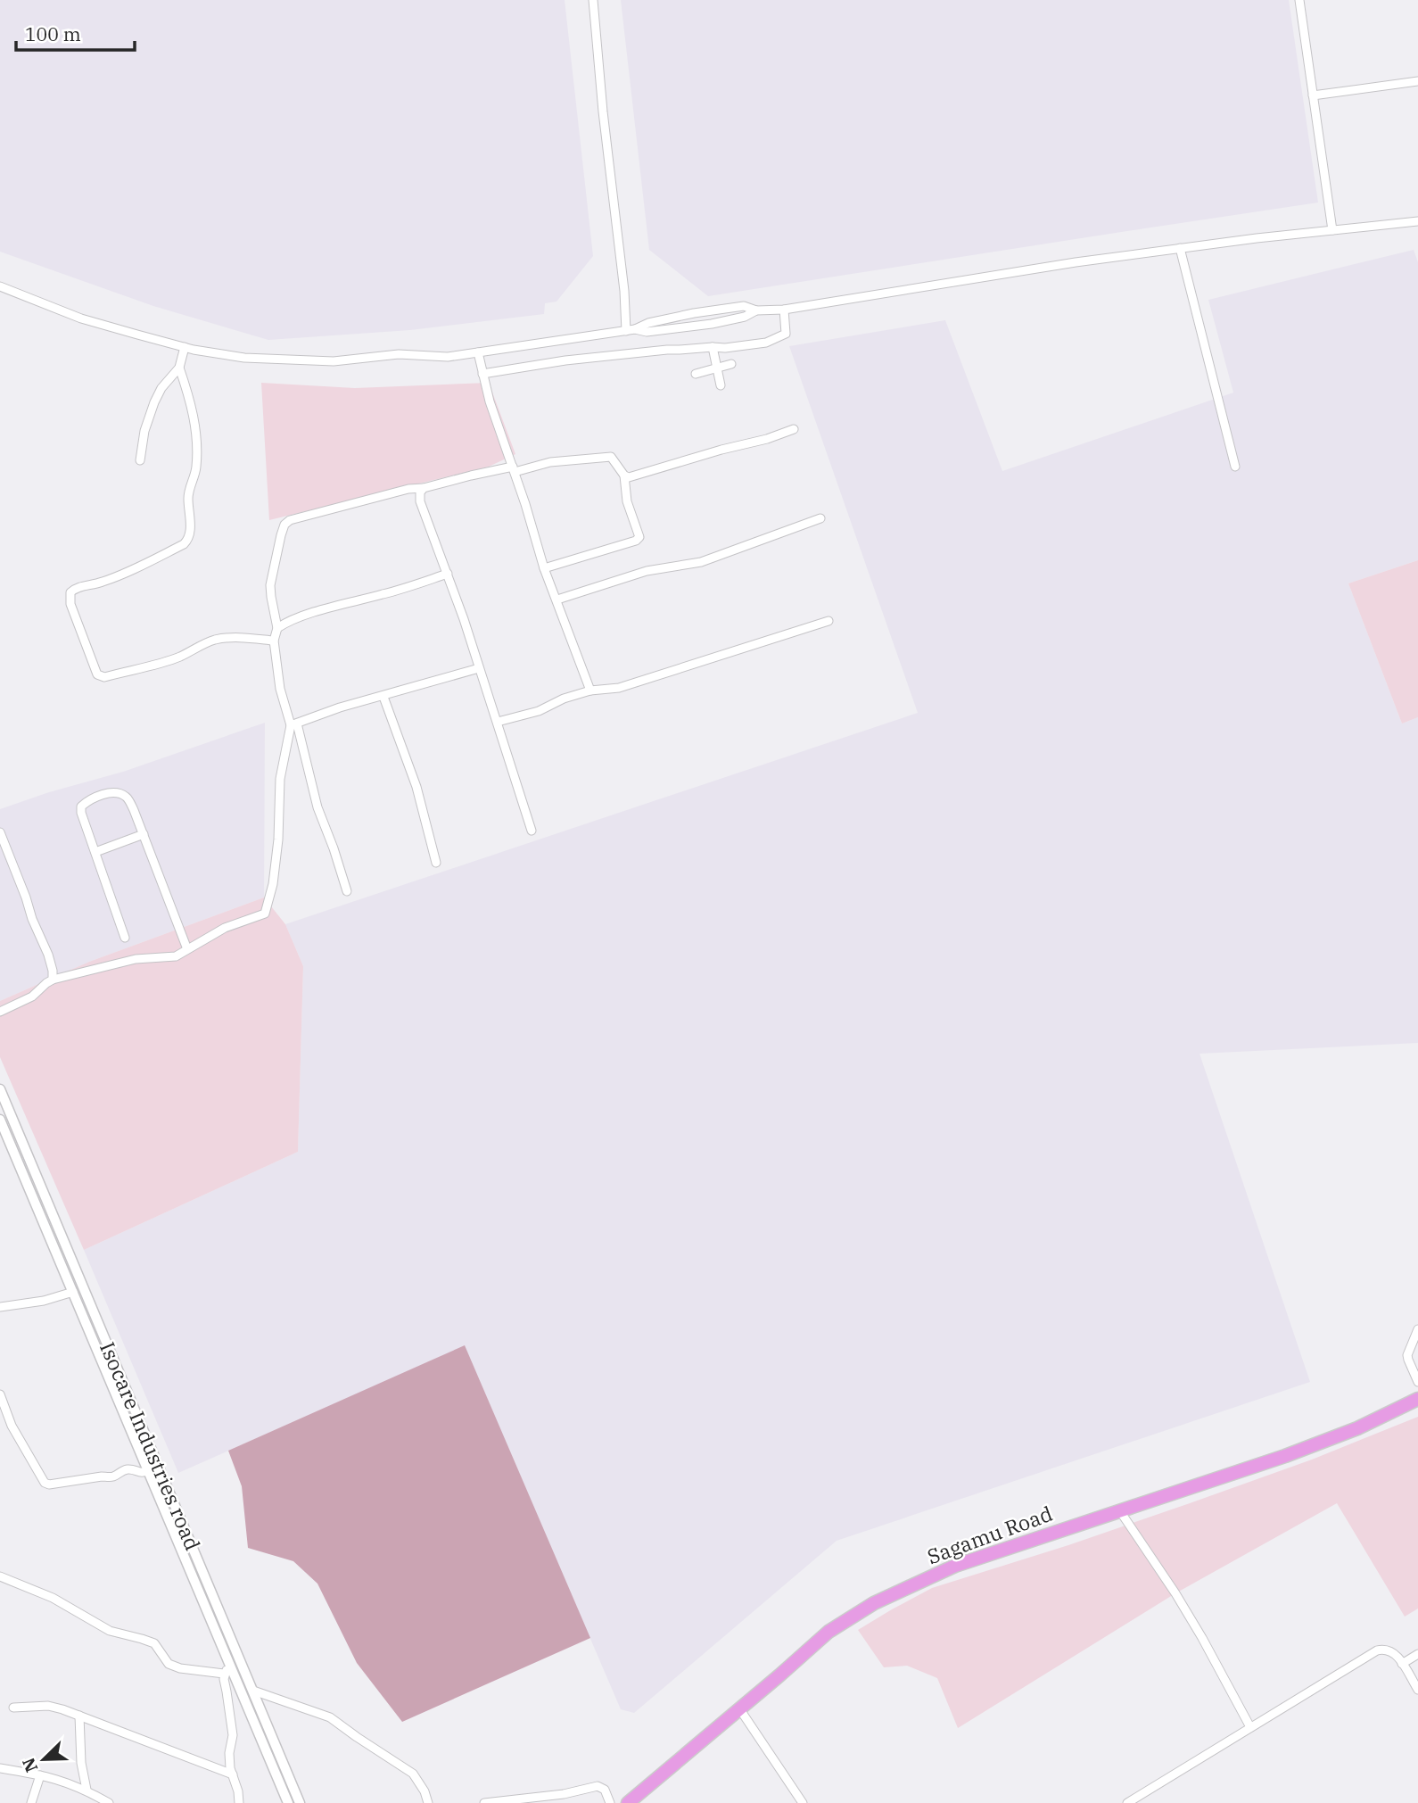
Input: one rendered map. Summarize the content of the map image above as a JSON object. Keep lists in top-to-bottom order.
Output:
{
  "streets": {
    "highway": ["Sagamu Road"],
    "street": ["Isocare Industries road"]
  },
  "scale_bar": "100 m",
  "north": "bottom left"
}
